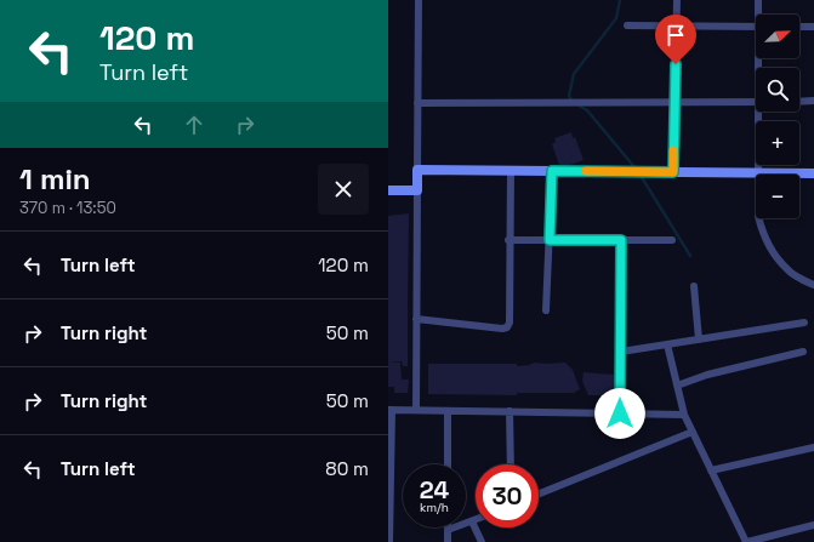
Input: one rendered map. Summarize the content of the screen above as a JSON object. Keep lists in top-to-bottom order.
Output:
{
  "north": "top right",
  "page": {
    "turn": ["120 m", "Turn left"],
    "map_buttons": ["+", "−"],
    "heading": ["1 min", "370 m · 13:50"],
    "list": [
      {
        "name": "Turn left",
        "value": "120 m"
      },
      {
        "name": "Turn right",
        "value": "50 m"
      },
      {
        "name": "Turn right",
        "value": "50 m"
      },
      {
        "name": "Turn left",
        "value": "80 m"
      }
    ],
    "speed": "24 km/h",
    "limit": "30"
  }
}
